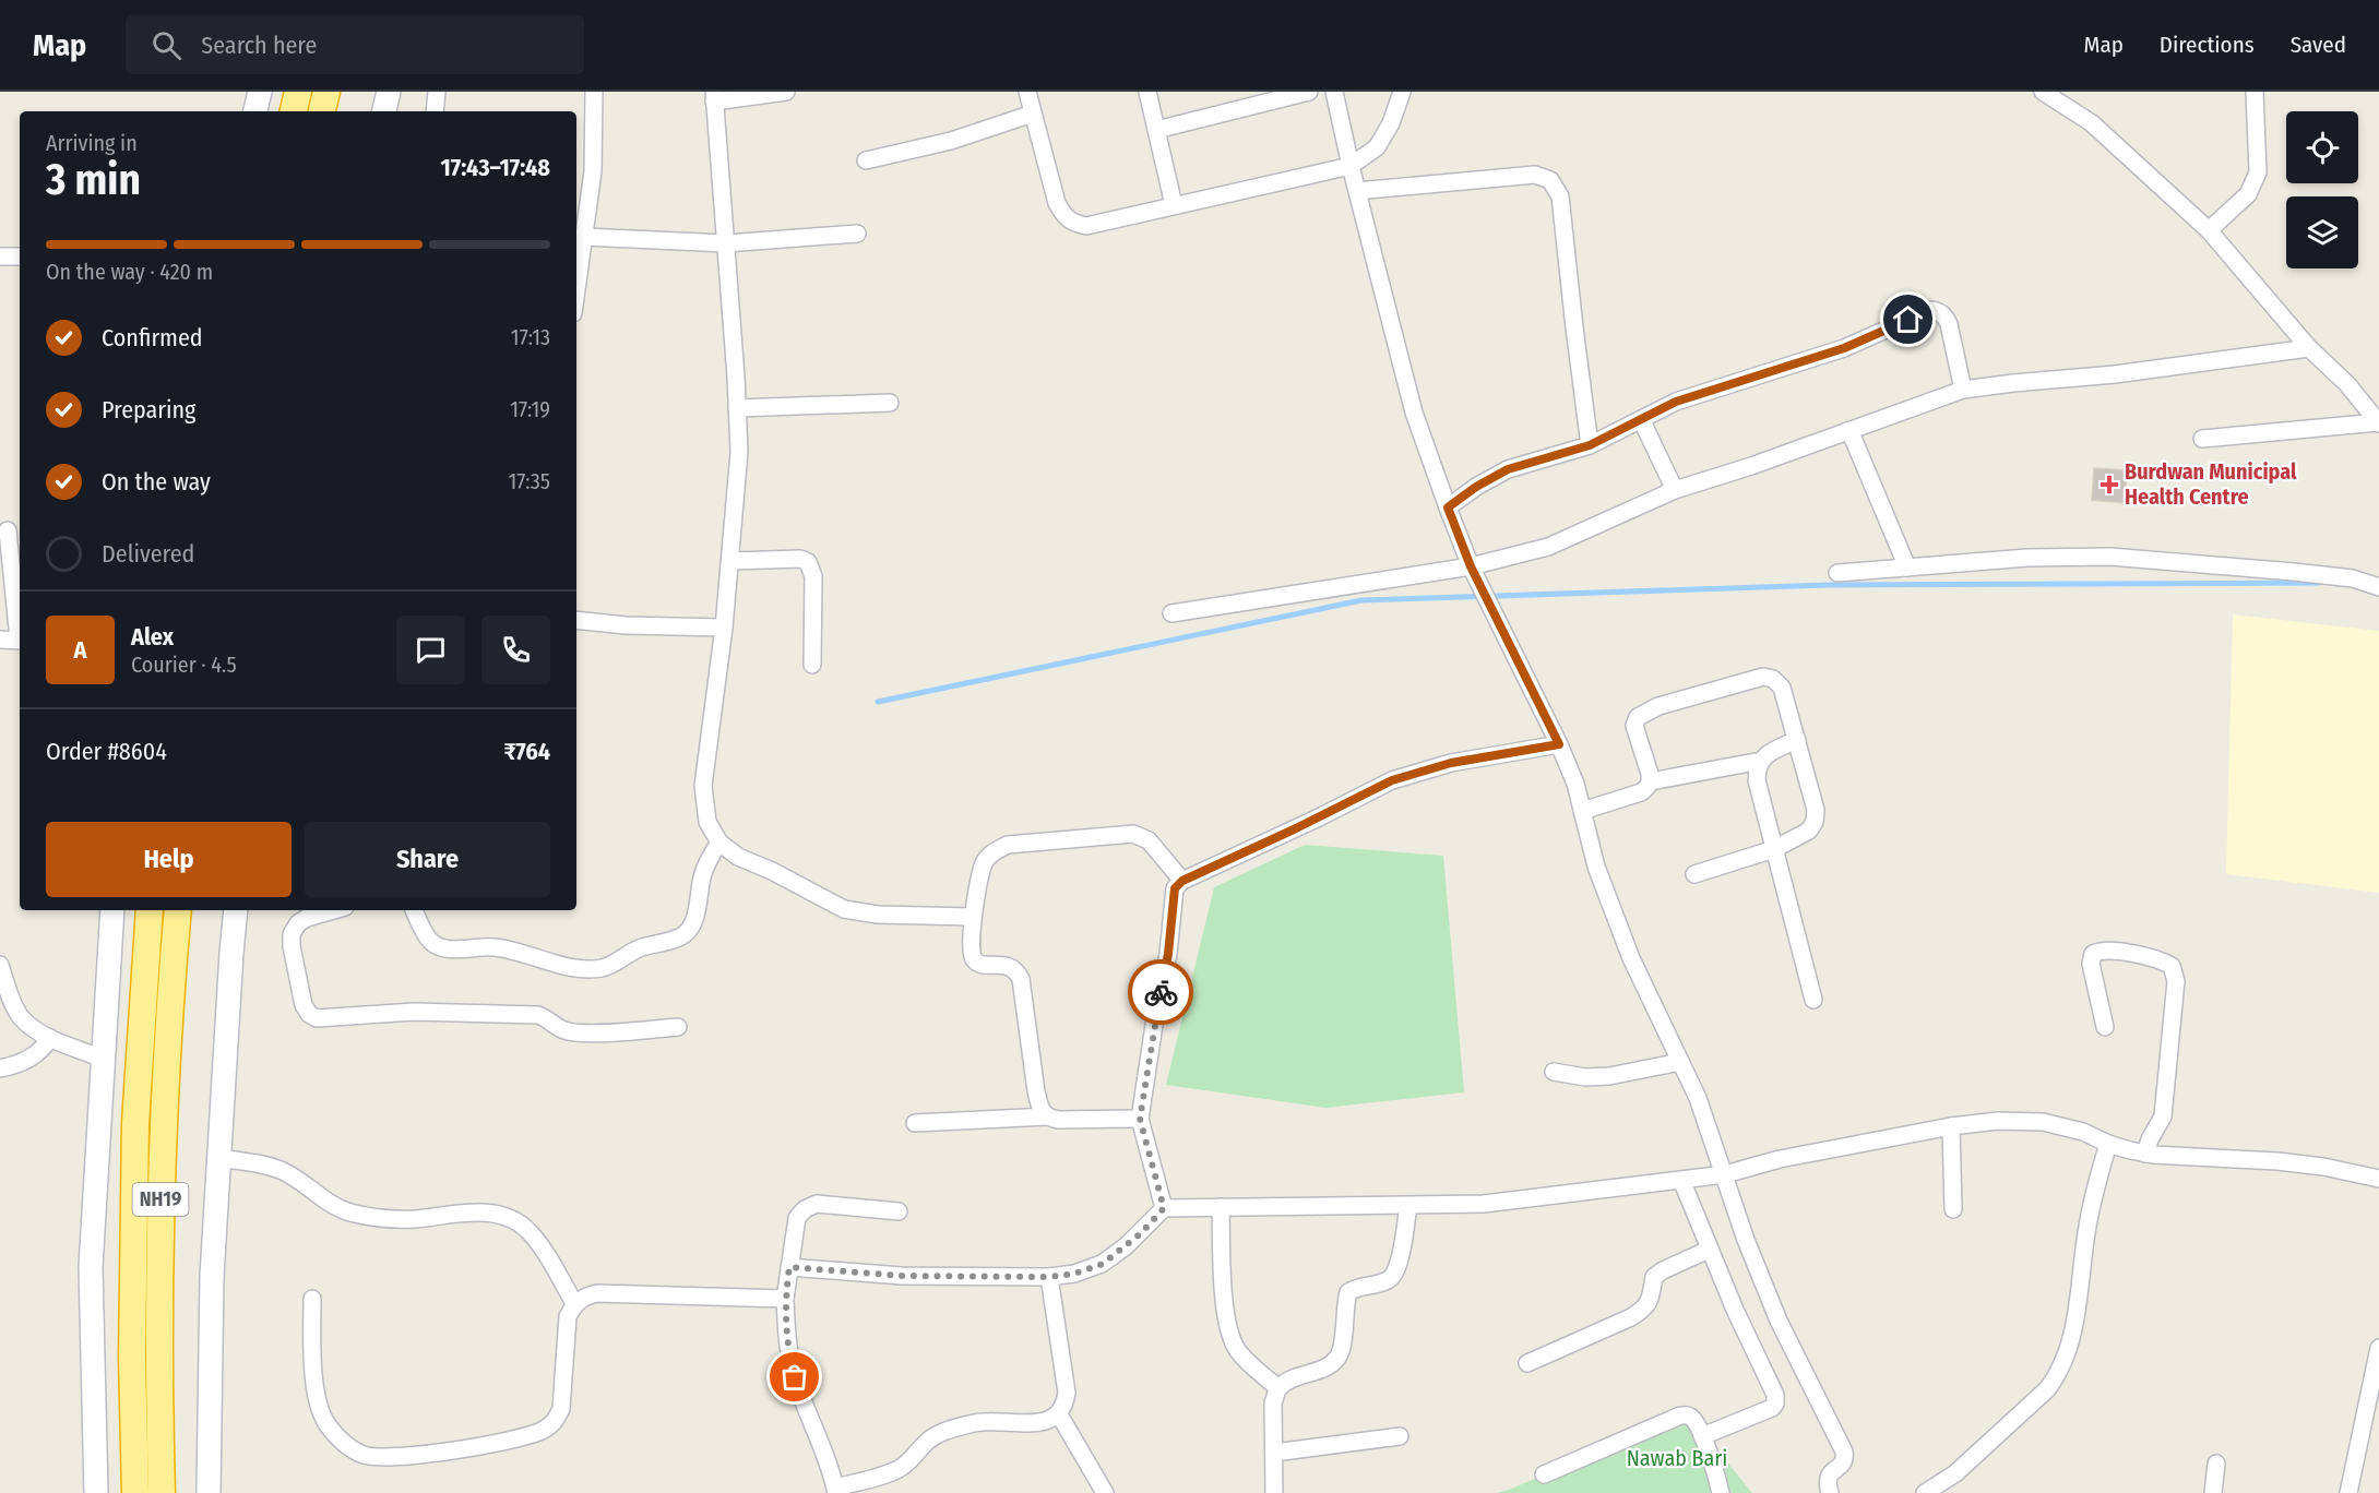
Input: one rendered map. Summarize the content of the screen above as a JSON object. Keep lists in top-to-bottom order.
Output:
{
  "streets": {
    "highway": ["NH19"]
  },
  "parks": ["Nawab Bari"],
  "places": {
    "health": ["Burdwan Municipal Health Centre"]
  },
  "page": {
    "header": "Map",
    "search": "Search here",
    "nav": ["Map", "Directions", "Saved"],
    "heading": ["3 min", "Arriving in", "17:43–17:48"],
    "panel": [
      "Alex",
      "Courier · 4.5",
      "Order #8604",
      "₹764"
    ],
    "bar": "On the way · 420 m",
    "list": [
      ["Confirmed", "17:13"],
      ["Preparing", "17:19"],
      ["On the way", "17:35"],
      "Delivered"
    ],
    "round": "A",
    "buttons": ["Help", "Share"]
  }
}
